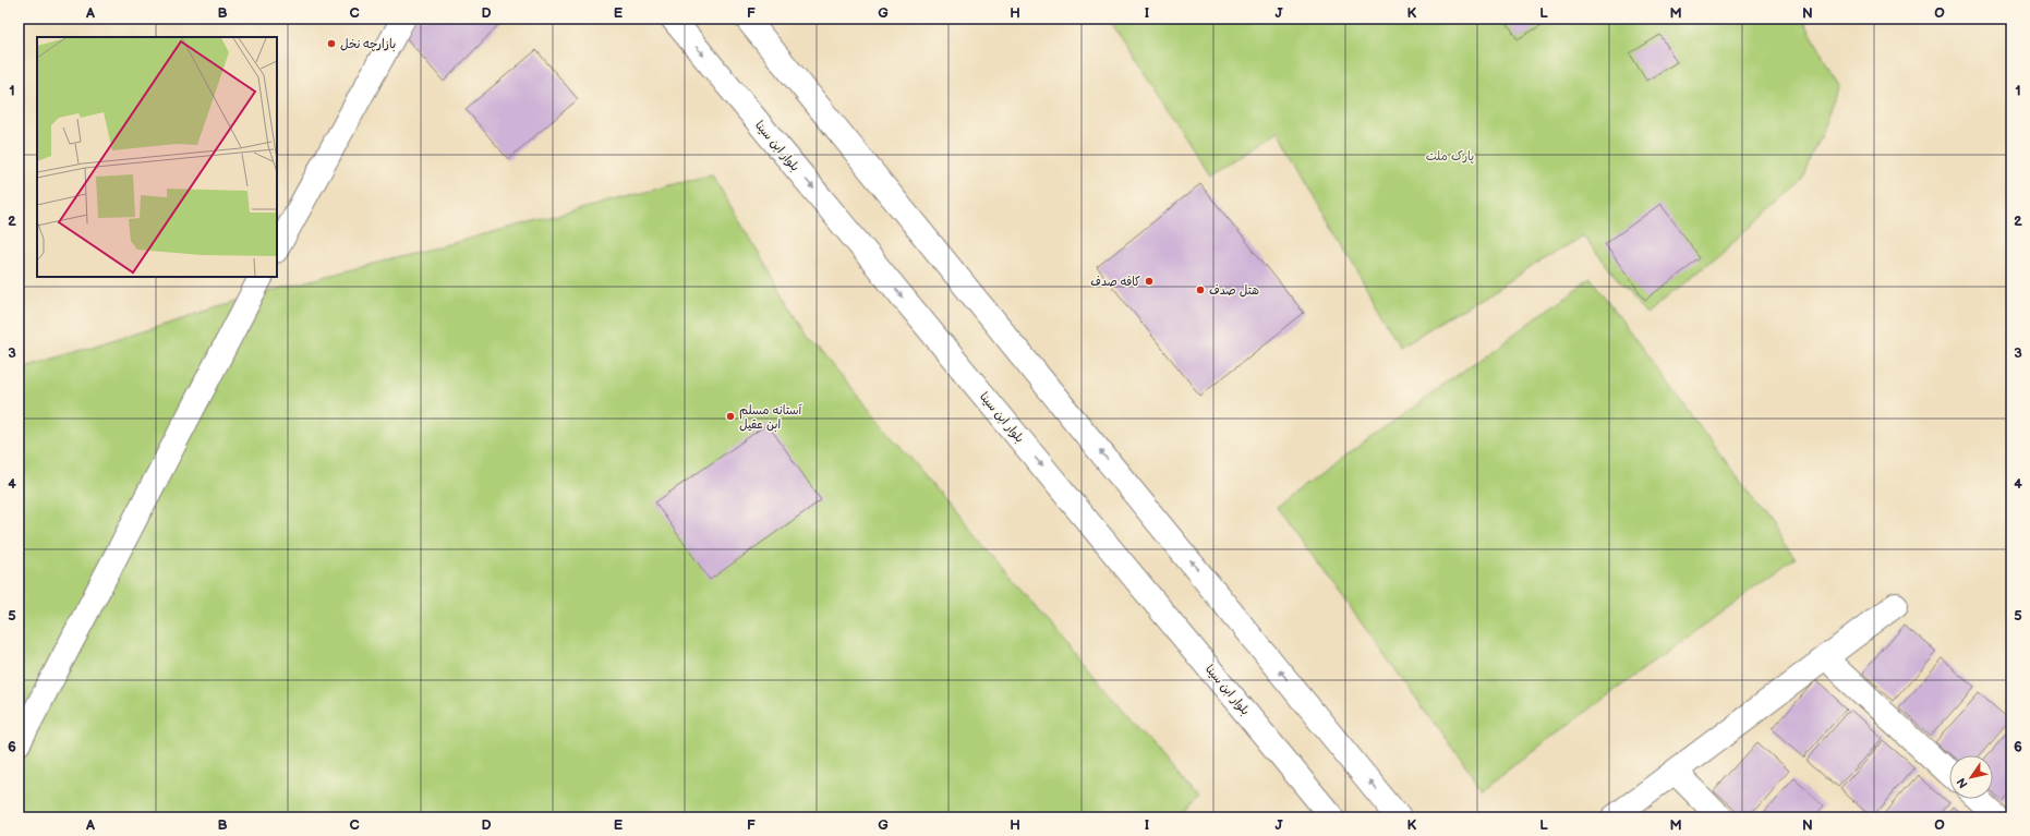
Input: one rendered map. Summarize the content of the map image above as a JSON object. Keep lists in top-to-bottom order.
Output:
{
  "streets": {
    "main road": ["بلوار ابن سینا"]
  },
  "parks": ["پارک ملت"],
  "places": [
    "بازارچه نخل",
    "کافه صدف",
    "هتل صدف",
    "آستانه مسلم ابن عقیل"
  ],
  "north": "bottom left",
  "grid": {
    "columns": [
      "A",
      "B",
      "C",
      "D",
      "E",
      "F",
      "G",
      "H",
      "I",
      "J",
      "K",
      "L",
      "M",
      "N",
      "O"
    ],
    "rows": [
      "1",
      "2",
      "3",
      "4",
      "5",
      "6"
    ]
  }
}
